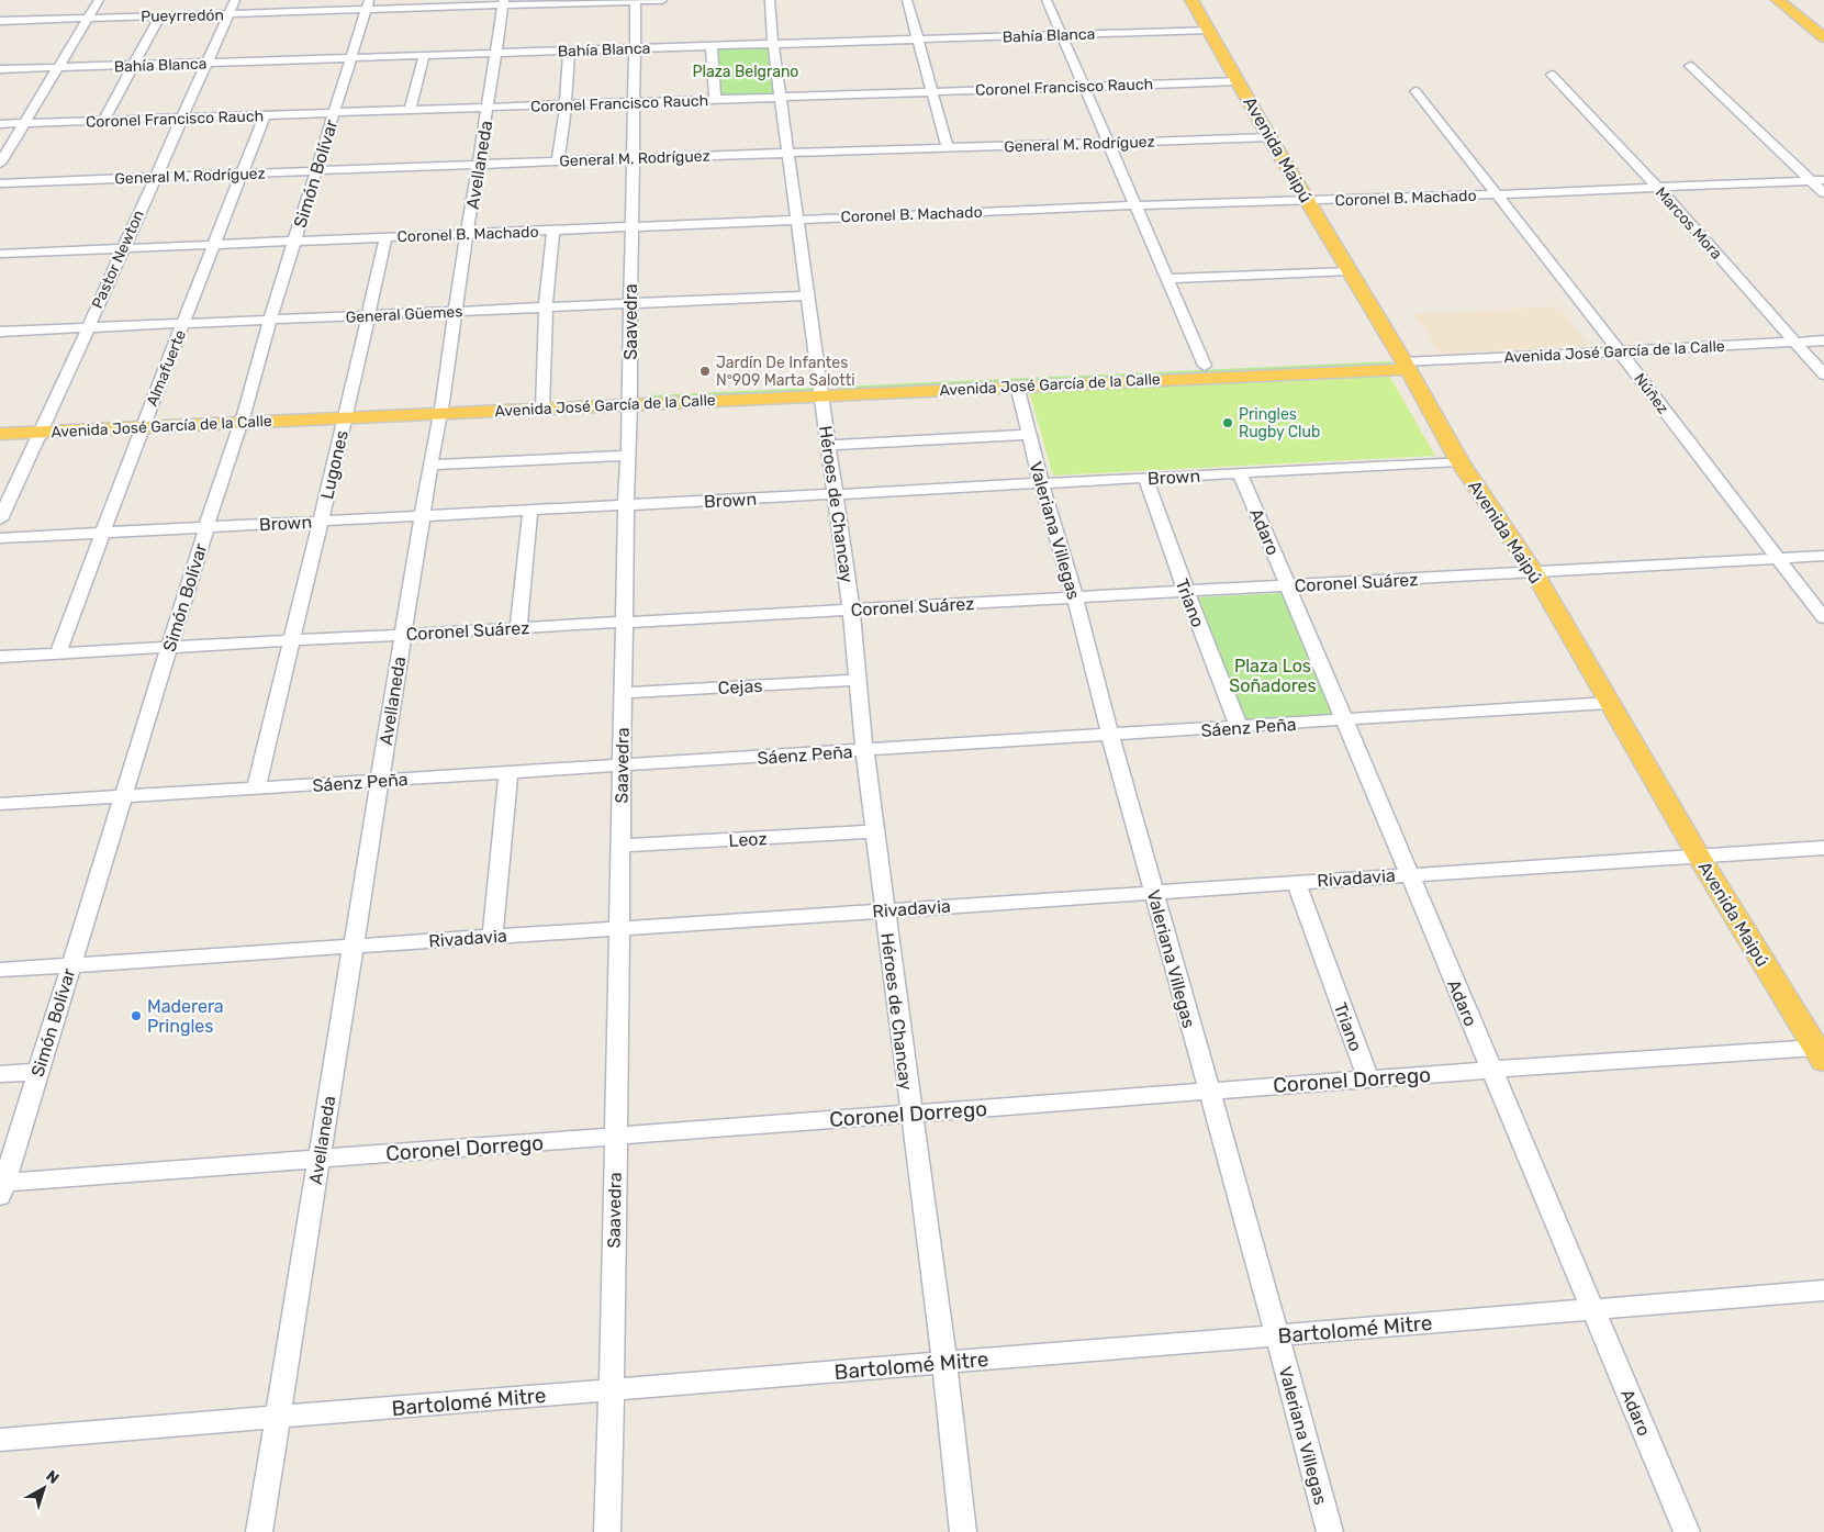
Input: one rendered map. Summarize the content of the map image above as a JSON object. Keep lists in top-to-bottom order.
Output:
{
  "streets": {
    "main road": ["Avenida Maipú", "Avenida José García de la Calle"],
    "street": [
      "Pueyrredón",
      "Bahía Blanca",
      "Coronel Francisco Rauch",
      "General M. Rodríguez",
      "Avellaneda",
      "Simón Bolívar",
      "Coronel B. Machado",
      "Marcos Mora",
      "Pastor Newton",
      "General Güemes",
      "Saavedra",
      "Almafuerte",
      "Núñez",
      "Lugones",
      "Brown",
      "Héroes de Chancay",
      "Valeriana Villegas",
      "Adaro",
      "Coronel Suárez",
      "Triano",
      "Cejas",
      "Sáenz Peña",
      "Leoz",
      "Rivadavia",
      "Coronel Dorrego",
      "Bartolomé Mitre"
    ]
  },
  "crossings": [
    ["Pueyrredón", "Avellaneda"],
    ["Pueyrredón", "Simón Bolívar"],
    ["Pueyrredón", "Pastor Newton"],
    ["Pueyrredón", "Saavedra"],
    ["Bahía Blanca", "Avenida Maipú"],
    ["Bahía Blanca", "Avellaneda"],
    ["Bahía Blanca", "Simón Bolívar"],
    ["Bahía Blanca", "Pastor Newton"],
    ["Bahía Blanca", "Saavedra"],
    ["Bahía Blanca", "Héroes de Chancay"],
    ["Coronel Francisco Rauch", "Avenida Maipú"],
    ["Coronel Francisco Rauch", "Avellaneda"],
    ["Coronel Francisco Rauch", "Simón Bolívar"],
    ["Coronel Francisco Rauch", "Pastor Newton"],
    ["Coronel Francisco Rauch", "Saavedra"],
    ["Coronel Francisco Rauch", "Almafuerte"],
    ["Coronel Francisco Rauch", "Héroes de Chancay"],
    ["General M. Rodríguez", "Avenida Maipú"],
    ["General M. Rodríguez", "Avellaneda"],
    ["General M. Rodríguez", "Simón Bolívar"],
    ["General M. Rodríguez", "Pastor Newton"],
    ["General M. Rodríguez", "Saavedra"],
    ["General M. Rodríguez", "Almafuerte"],
    ["General M. Rodríguez", "Héroes de Chancay"],
    ["Avenida Maipú", "Coronel B. Machado"],
    ["Avenida Maipú", "Avenida José García de la Calle"],
    ["Avenida Maipú", "Brown"],
    ["Avenida Maipú", "Coronel Suárez"],
    ["Avenida Maipú", "Sáenz Peña"],
    ["Avenida Maipú", "Rivadavia"],
    ["Avenida Maipú", "Coronel Dorrego"],
    ["Avellaneda", "Coronel B. Machado"],
    ["Avellaneda", "General Güemes"],
    ["Avellaneda", "Avenida José García de la Calle"],
    ["Avellaneda", "Brown"],
    ["Avellaneda", "Coronel Suárez"],
    ["Avellaneda", "Sáenz Peña"],
    ["Avellaneda", "Rivadavia"],
    ["Avellaneda", "Coronel Dorrego"],
    ["Avellaneda", "Bartolomé Mitre"],
    ["Simón Bolívar", "Coronel B. Machado"],
    ["Simón Bolívar", "General Güemes"],
    ["Simón Bolívar", "Avenida José García de la Calle"],
    ["Simón Bolívar", "Brown"],
    ["Simón Bolívar", "Coronel Suárez"],
    ["Simón Bolívar", "Sáenz Peña"],
    ["Simón Bolívar", "Rivadavia"],
    ["Simón Bolívar", "Coronel Dorrego"],
    ["Coronel B. Machado", "Marcos Mora"],
    ["Coronel B. Machado", "Pastor Newton"],
    ["Coronel B. Machado", "Saavedra"],
    ["Coronel B. Machado", "Almafuerte"],
    ["Coronel B. Machado", "Núñez"],
    ["Coronel B. Machado", "Lugones"],
    ["Coronel B. Machado", "Héroes de Chancay"],
    ["Marcos Mora", "Avenida José García de la Calle"],
    ["Pastor Newton", "General Güemes"],
    ["Pastor Newton", "Avenida José García de la Calle"],
    ["General Güemes", "Saavedra"],
    ["General Güemes", "Almafuerte"],
    ["General Güemes", "Lugones"],
    ["General Güemes", "Héroes de Chancay"],
    ["Saavedra", "Avenida José García de la Calle"],
    ["Saavedra", "Brown"],
    ["Saavedra", "Coronel Suárez"],
    ["Saavedra", "Cejas"],
    ["Saavedra", "Sáenz Peña"],
    ["Saavedra", "Leoz"],
    ["Saavedra", "Rivadavia"],
    ["Saavedra", "Coronel Dorrego"],
    ["Saavedra", "Bartolomé Mitre"],
    ["Avenida José García de la Calle", "Almafuerte"],
    ["Avenida José García de la Calle", "Núñez"],
    ["Avenida José García de la Calle", "Lugones"],
    ["Avenida José García de la Calle", "Héroes de Chancay"],
    ["Avenida José García de la Calle", "Valeriana Villegas"],
    ["Almafuerte", "Brown"],
    ["Almafuerte", "Coronel Suárez"],
    ["Núñez", "Coronel Suárez"],
    ["Lugones", "Brown"],
    ["Lugones", "Coronel Suárez"],
    ["Lugones", "Sáenz Peña"],
    ["Brown", "Héroes de Chancay"],
    ["Brown", "Valeriana Villegas"],
    ["Brown", "Adaro"],
    ["Brown", "Triano"],
    ["Héroes de Chancay", "Coronel Suárez"],
    ["Héroes de Chancay", "Cejas"],
    ["Héroes de Chancay", "Sáenz Peña"],
    ["Héroes de Chancay", "Leoz"],
    ["Héroes de Chancay", "Rivadavia"],
    ["Héroes de Chancay", "Coronel Dorrego"],
    ["Héroes de Chancay", "Bartolomé Mitre"],
    ["Valeriana Villegas", "Coronel Suárez"],
    ["Valeriana Villegas", "Sáenz Peña"],
    ["Valeriana Villegas", "Rivadavia"],
    ["Valeriana Villegas", "Coronel Dorrego"],
    ["Valeriana Villegas", "Bartolomé Mitre"],
    ["Adaro", "Coronel Suárez"],
    ["Adaro", "Sáenz Peña"],
    ["Adaro", "Rivadavia"],
    ["Adaro", "Coronel Dorrego"],
    ["Adaro", "Bartolomé Mitre"],
    ["Coronel Suárez", "Triano"],
    ["Triano", "Sáenz Peña"],
    ["Triano", "Rivadavia"],
    ["Triano", "Coronel Dorrego"]
  ],
  "parks": ["Plaza Belgrano", "Plaza Los Soñadores"],
  "places": ["Jardín De Infantes Nº909 Marta Salotti", "Pringles Rugby Club", "Maderera Pringles"],
  "north": "top right"
}
